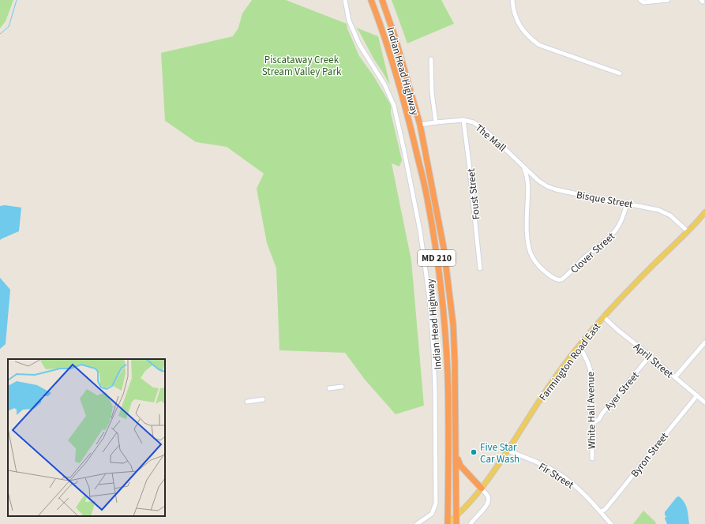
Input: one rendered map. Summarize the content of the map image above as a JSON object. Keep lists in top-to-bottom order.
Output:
{
  "streets": {
    "highway": ["Indian Head Highway", "MD 210"],
    "main road": ["Farmington Road East"],
    "street": [
      "The Mall",
      "Foust Street",
      "Bisque Street",
      "Clover Street",
      "April Street",
      "Ayer Street",
      "White Hall Avenue",
      "Byron Street",
      "Fir Street"
    ]
  },
  "crossings": [
    ["Indian Head Highway", "The Mall"],
    ["Indian Head Highway", "Farmington Road East"],
    ["The Mall", "Foust Street"],
    ["The Mall", "Bisque Street"],
    ["The Mall", "Clover Street"],
    ["Bisque Street", "Clover Street"],
    ["Bisque Street", "Farmington Road East"],
    ["April Street", "Farmington Road East"],
    ["April Street", "Ayer Street"],
    ["April Street", "Byron Street"],
    ["Farmington Road East", "White Hall Avenue"],
    ["Farmington Road East", "Fir Street"],
    ["Ayer Street", "White Hall Avenue"],
    ["Byron Street", "Fir Street"]
  ],
  "parks": ["Piscataway Creek Stream Valley Park"],
  "places": ["Five Star Car Wash"]
}
